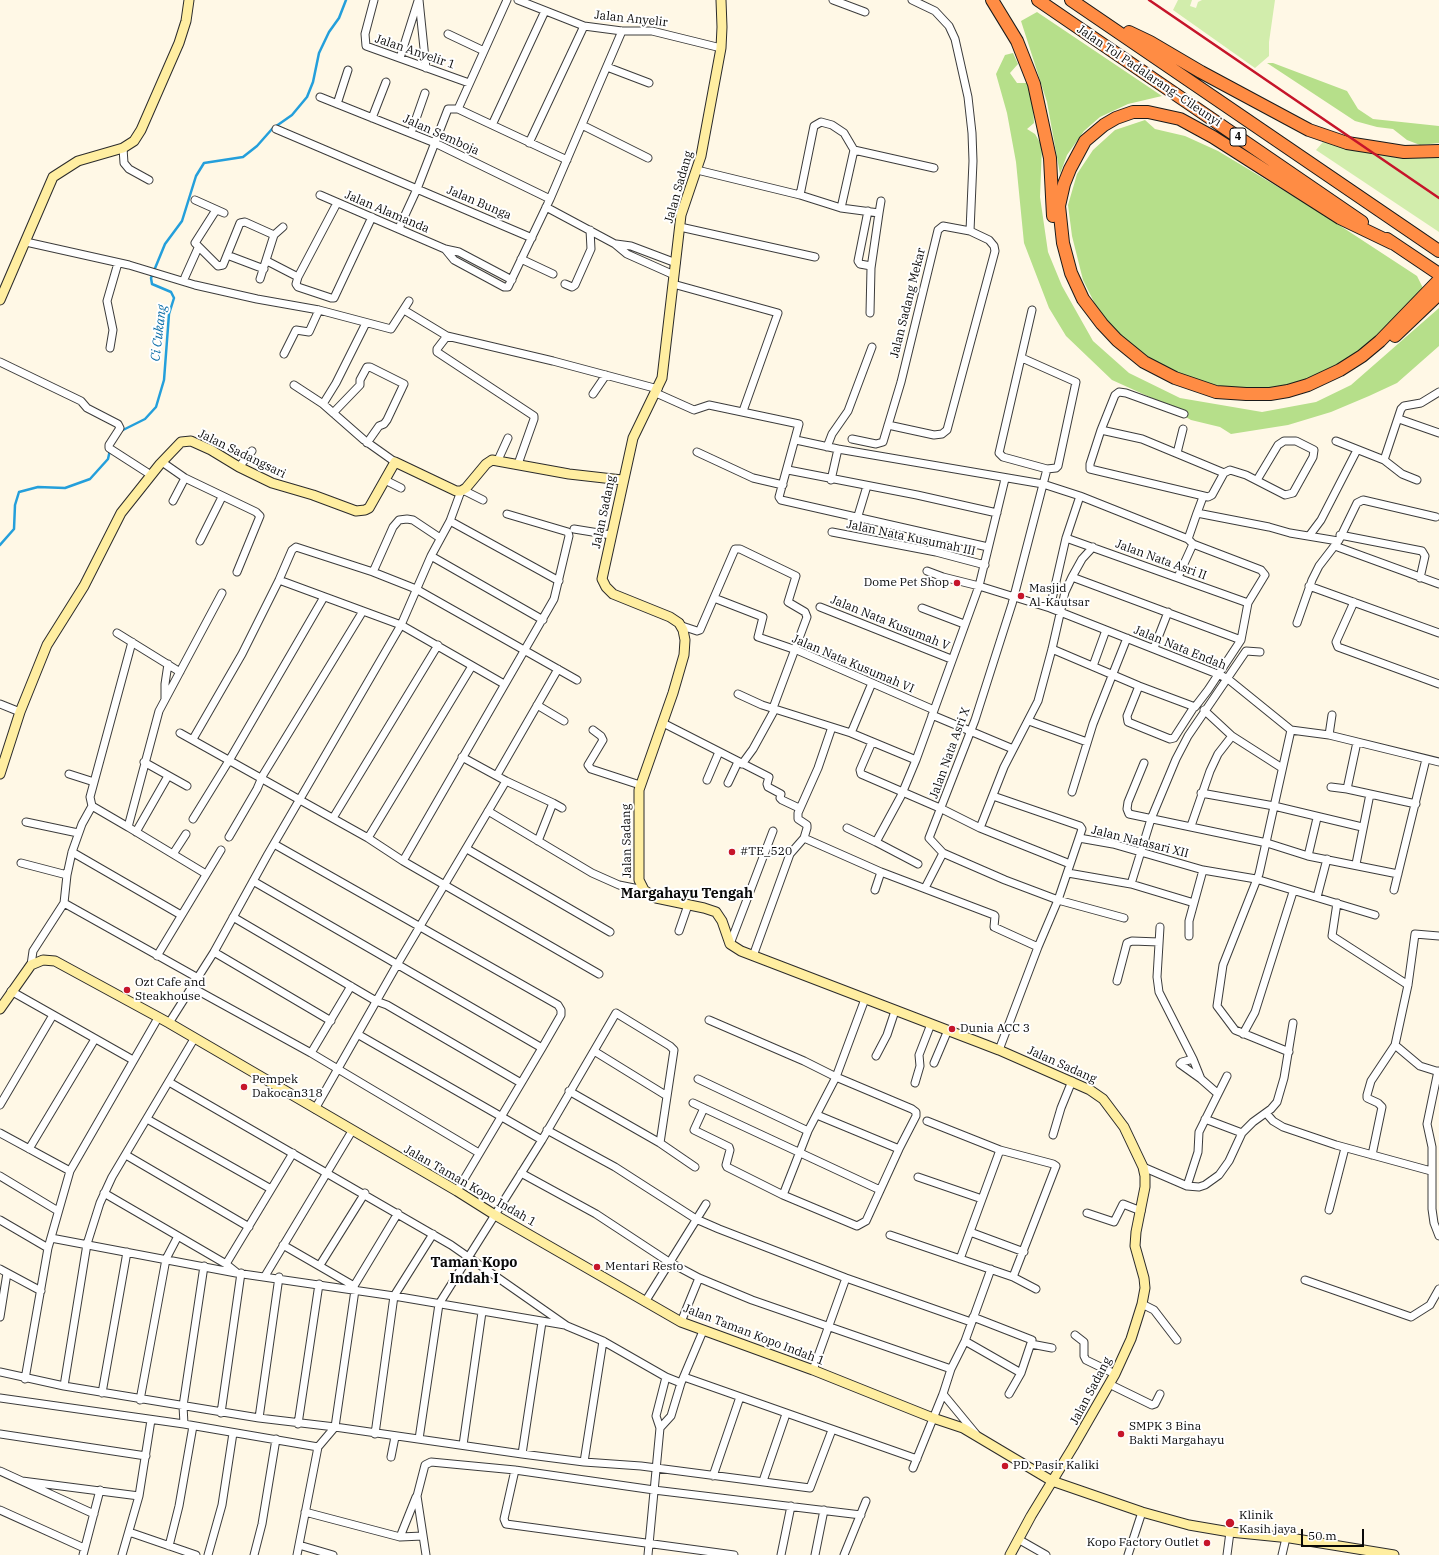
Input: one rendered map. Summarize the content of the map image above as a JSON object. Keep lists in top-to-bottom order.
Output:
{
  "streets": {
    "highway": ["Jalan Tol Padalarang–Cileunyi", "4"],
    "street": [
      "Jalan Anyelir",
      "Jalan Anyelir 1",
      "Jalan Semboja",
      "Jalan Sadang",
      "Jalan Bunga",
      "Jalan Alamanda",
      "Jalan Sadang Mekar",
      "Jalan Sadangsari",
      "Jalan Nata Kusumah III",
      "Jalan Nata Asri II",
      "Jalan Nata Kusumah V",
      "Jalan Nata Endah",
      "Jalan Nata Kusumah VI",
      "Jalan Nata Asri X",
      "Jalan Natasari XII",
      "Jalan Taman Kopo Indah 1"
    ]
  },
  "crossings": [
    ["Jalan Anyelir", "Jalan Sadang"],
    ["Jalan Sadang", "Jalan Taman Kopo Indah 1"],
    ["Jalan Nata Endah", "Jalan Nata Asri X"],
    ["Jalan Nata Kusumah VI", "Jalan Nata Asri X"]
  ],
  "districts": ["Margahayu Tengah", "Taman Kopo Indah I"],
  "water": ["Ci Cukang"],
  "places": [
    "Dome Pet Shop",
    "Masjid Al-Kautsar",
    "#TE_520",
    "Ozt Cafe and Steakhouse",
    "Dunia ACC 3",
    "Pempek Dakocan318",
    "Mentari Resto",
    "SMPK 3 Bina Bakti Margahayu",
    "PD. Pasir Kaliki",
    "Klinik Kasih jaya",
    "Kopo Factory Outlet"
  ],
  "scale_bar": "50 m"
}
